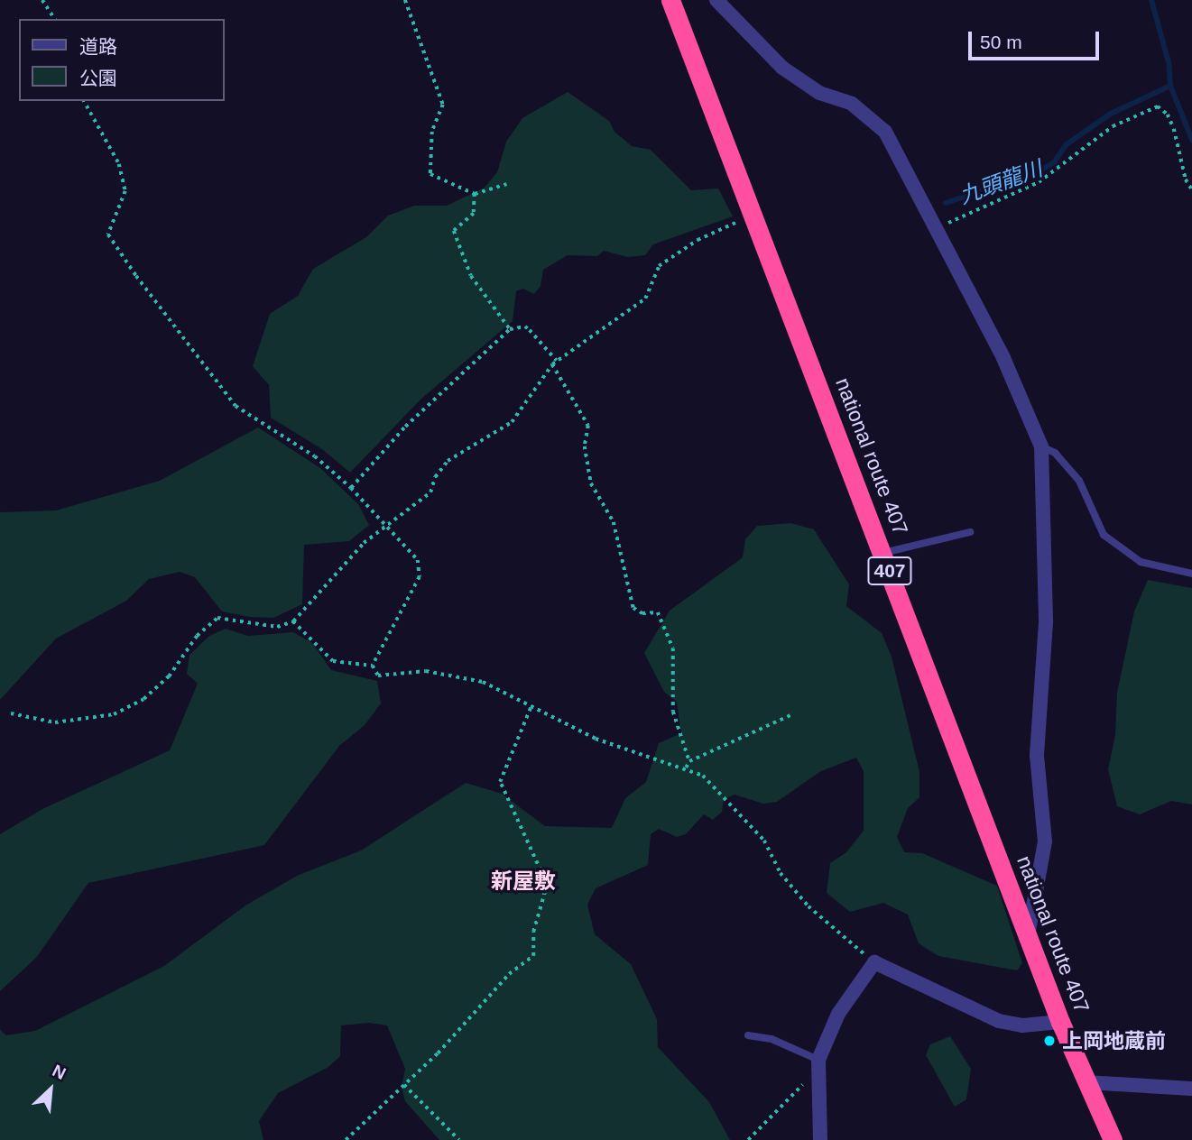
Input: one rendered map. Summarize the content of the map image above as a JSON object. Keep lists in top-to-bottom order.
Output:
{
  "streets": {
    "highway": ["national route 407", "407"]
  },
  "districts": ["新屋敷"],
  "water": ["九頭龍川"],
  "places": ["上岡地蔵前"],
  "legend": ["道路", "公園"],
  "scale_bar": "50 m",
  "north": "top right"
}
